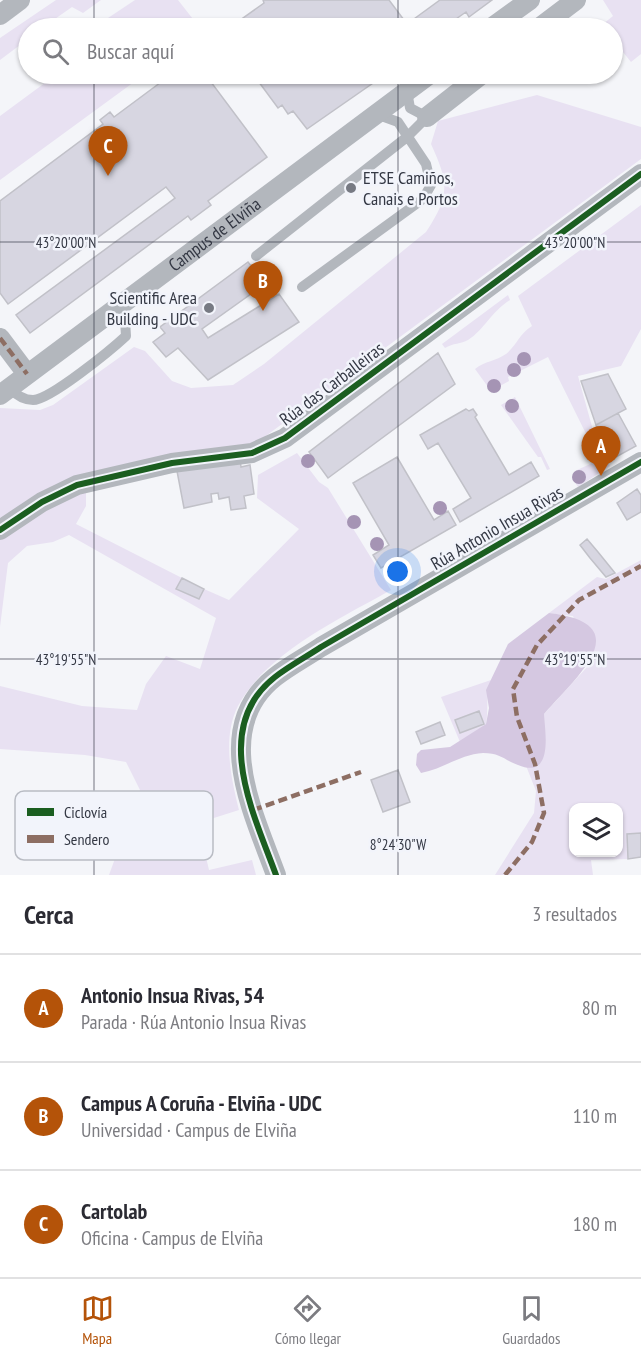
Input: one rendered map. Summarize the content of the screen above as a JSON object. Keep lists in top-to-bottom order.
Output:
{
  "streets": {
    "street": ["Campus de Elviña", "Rúa das Carballeiras", "Rúa Antonio Insua Rivas"]
  },
  "places": ["ETSE Camiños, Canais e Portos", "Scientific Area Building - UDC"],
  "legend": ["Ciclovía", "Sendero"],
  "page": {
    "search": "Buscar aquí",
    "pins": ["C", "B", "A"],
    "heading": ["Cerca", "3 resultados"],
    "list": [
      {
        "mark": "A",
        "name": "Antonio Insua Rivas, 54",
        "note": "Parada · Rúa Antonio Insua Rivas",
        "value": "80 m"
      },
      {
        "mark": "B",
        "name": "Campus A Coruña - Elviña - UDC",
        "note": "Universidad · Campus de Elviña",
        "value": "110 m"
      },
      {
        "mark": "C",
        "name": "Cartolab",
        "note": "Oficina · Campus de Elviña",
        "value": "180 m"
      }
    ],
    "nav": ["Mapa", "Cómo llegar", "Guardados"]
  },
  "coordinates": ["43°20'00\"N", "43°19'55\"N", "8°24'30\"W"]
}
